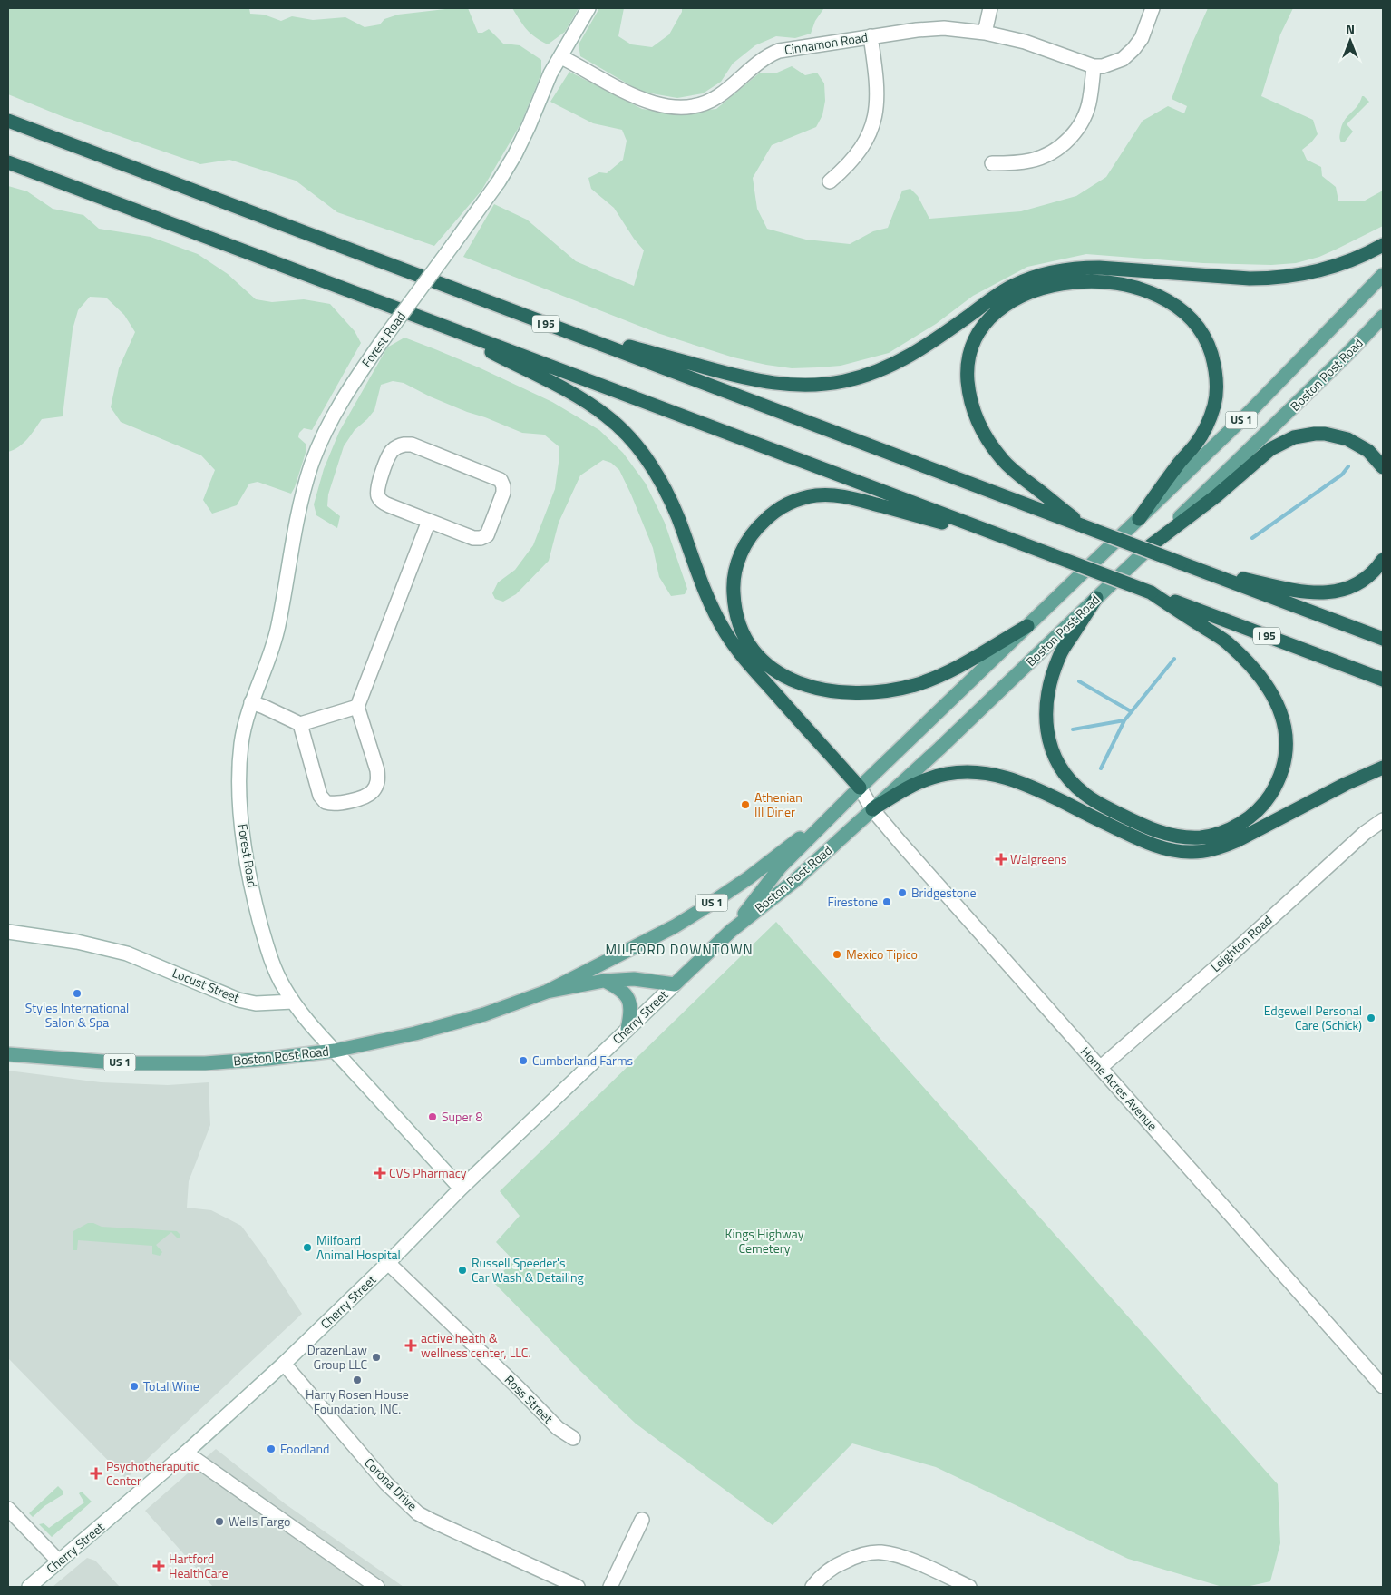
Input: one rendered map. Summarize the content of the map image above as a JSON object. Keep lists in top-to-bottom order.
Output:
{
  "streets": {
    "highway": ["I 95"],
    "main road": ["Boston Post Road", "US 1"],
    "street": [
      "Cinnamon Road",
      "Forest Road",
      "Leighton Road",
      "Locust Street",
      "Cherry Street",
      "Home Acres Avenue",
      "Ross Street",
      "Corona Drive"
    ]
  },
  "crossings": [
    ["Cinnamon Road", "Forest Road"],
    ["Forest Road", "Locust Street"],
    ["Boston Post Road", "Cherry Street"],
    ["Boston Post Road", "Home Acres Avenue"],
    ["Leighton Road", "Home Acres Avenue"],
    ["Cherry Street", "Ross Street"],
    ["Cherry Street", "Corona Drive"]
  ],
  "districts": ["MILFORD DOWNTOWN"],
  "parks": ["Kings Highway Cemetery"],
  "places": {
    "other": [
      "Athenian III Diner",
      "Bridgestone",
      "Firestone",
      "Mexico Tipico",
      "Styles International Salon & Spa",
      "Edgewell Personal Care (Schick)",
      "Cumberland Farms",
      "Super 8",
      "Milfoard Animal Hospital",
      "Russell Speeder's Car Wash & Detailing",
      "DrazenLaw Group LLC",
      "Harry Rosen House Foundation, INC.",
      "Total Wine",
      "Foodland",
      "Wells Fargo"
    ],
    "health": [
      "Walgreens",
      "CVS Pharmacy",
      "active heath & wellness center, LLC.",
      "Psychotheraputic Center",
      "Hartford HealthCare"
    ]
  },
  "north": "top"
}
